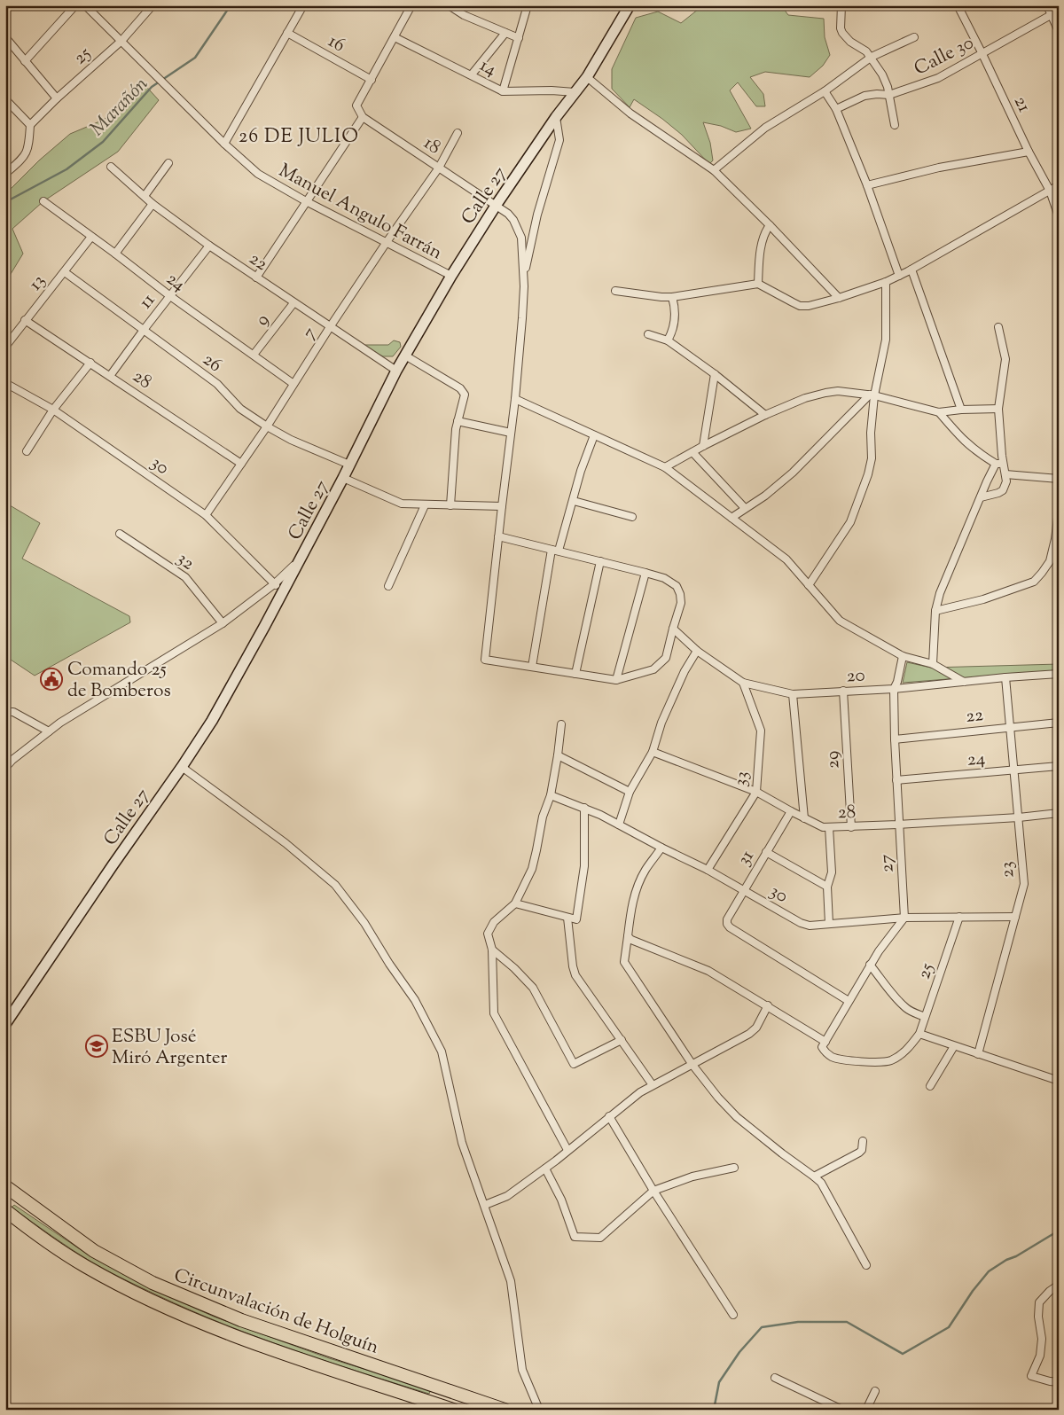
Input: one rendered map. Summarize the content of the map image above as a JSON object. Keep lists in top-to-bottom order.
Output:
{
  "streets": {
    "highway": ["Circunvalación de Holguín"],
    "main road": ["Calle 27"],
    "street": [
      "16",
      "25",
      "Calle 30",
      "14",
      "21",
      "18",
      "Manuel Angulo Farrán",
      "22",
      "24",
      "13",
      "11",
      "9",
      "7",
      "26",
      "28",
      "30",
      "32",
      "20",
      "29",
      "33",
      "31",
      "27",
      "23"
    ]
  },
  "crossings": [
    ["16", "18"],
    ["25", "Manuel Angulo Farrán"],
    ["25", "30"],
    ["Calle 30", "21"],
    ["14", "Calle 27"],
    ["18", "Calle 27"],
    ["18", "7"],
    ["Calle 27", "Manuel Angulo Farrán"],
    ["Calle 27", "22"],
    ["Calle 27", "26"],
    ["Calle 27", "30"],
    ["Manuel Angulo Farrán", "7"],
    ["22", "11"],
    ["22", "9"],
    ["22", "7"],
    ["22", "27"],
    ["22", "23"],
    ["24", "13"],
    ["24", "11"],
    ["24", "9"],
    ["24", "7"],
    ["24", "27"],
    ["24", "23"],
    ["13", "26"],
    ["13", "28"],
    ["11", "26"],
    ["11", "28"],
    ["7", "26"],
    ["7", "28"],
    ["7", "30"],
    ["28", "29"],
    ["28", "33"],
    ["28", "31"],
    ["28", "27"],
    ["28", "23"],
    ["30", "33"],
    ["30", "31"],
    ["30", "27"],
    ["30", "23"],
    ["20", "29"],
    ["20", "33"],
    ["20", "27"],
    ["20", "23"]
  ],
  "districts": ["26 DE JULIO"],
  "water": ["Marañón"],
  "places": {
    "public building": ["Comando 25 de Bomberos"],
    "school or university": ["ESBU José Miró Argenter"]
  }
}
